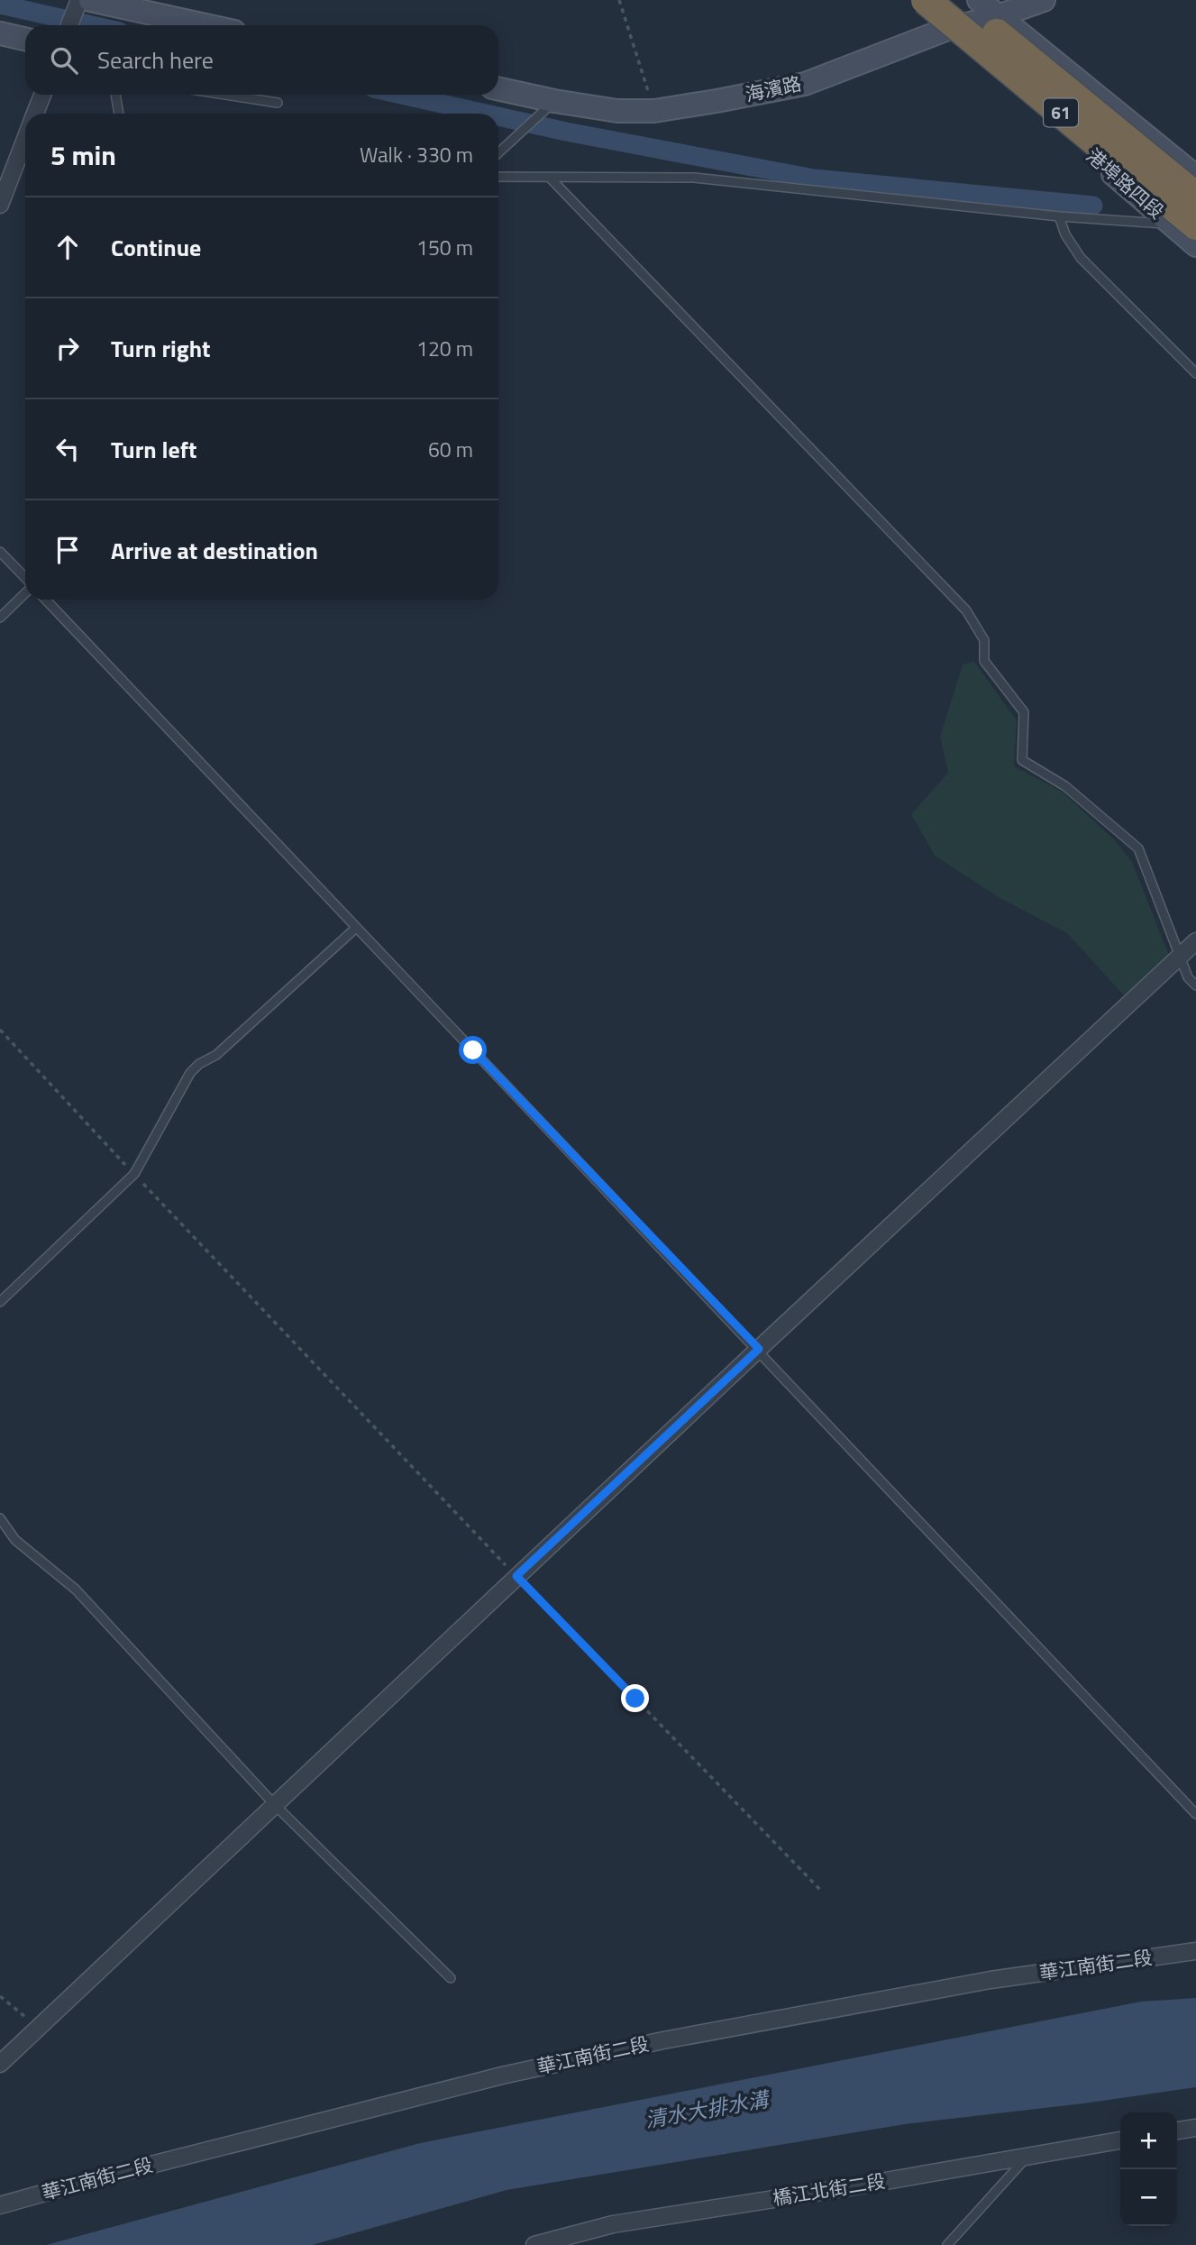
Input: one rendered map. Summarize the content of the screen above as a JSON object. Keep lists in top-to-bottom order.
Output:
{
  "streets": {
    "highway": ["61"],
    "street": [
      "海濱路",
      "港埠路四段",
      "華江南街二段",
      "橋江北街二段"
    ]
  },
  "crossings": [
    ["海濱路", "港埠路四段"],
    ["61", "港埠路四段"]
  ],
  "water": ["清水大排水溝"],
  "page": {
    "search": "Search here",
    "heading": ["5 min", "Walk · 330 m"],
    "list": [
      ["Continue", "150 m"],
      ["Turn right", "120 m"],
      ["Turn left", "60 m"],
      "Arrive at destination"
    ],
    "map_buttons": ["+", "−"]
  }
}
